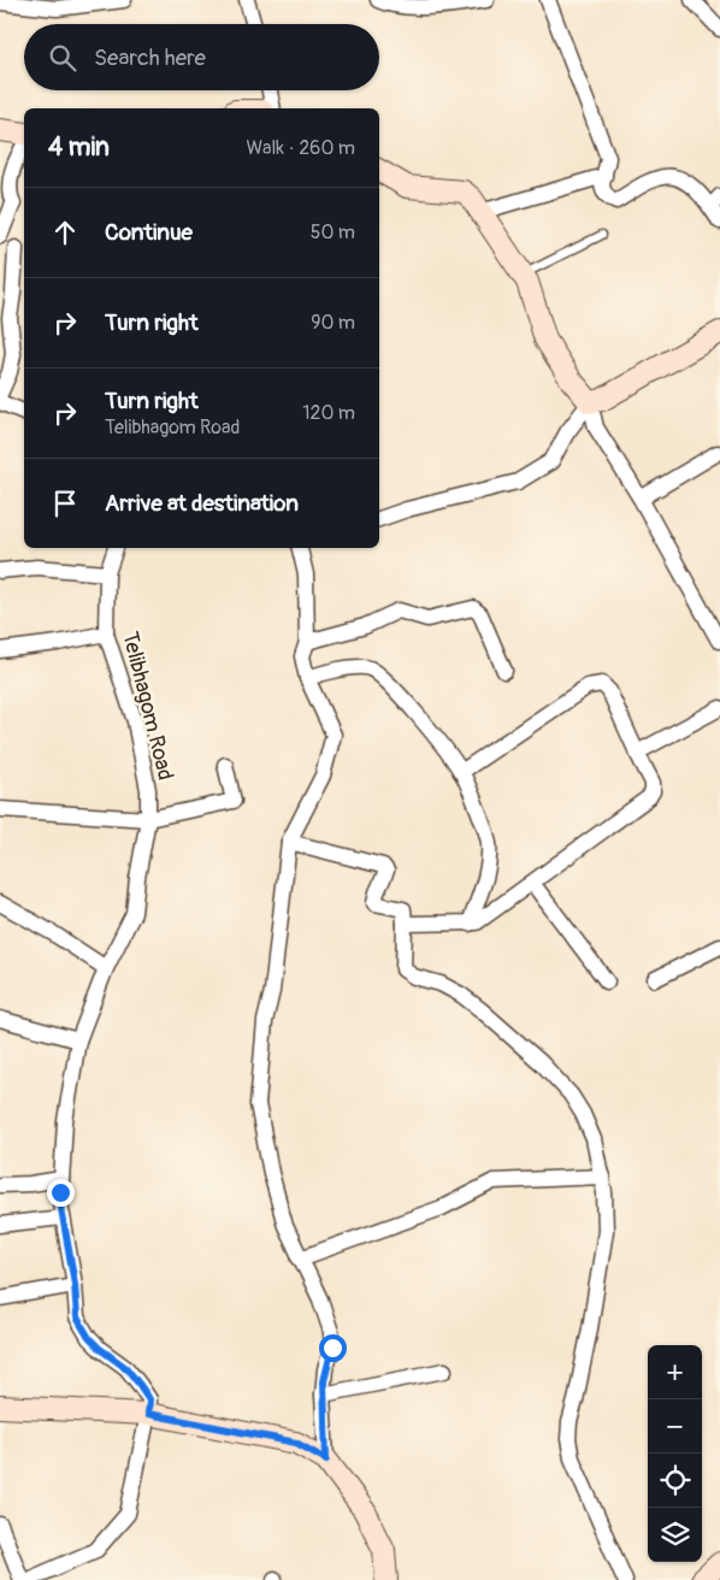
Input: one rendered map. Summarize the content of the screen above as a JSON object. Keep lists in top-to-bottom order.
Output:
{
  "streets": {
    "street": ["Telibhagom Road"]
  },
  "page": {
    "search": "Search here",
    "heading": ["4 min", "Walk · 260 m"],
    "list": [
      ["Continue", "50 m"],
      ["Turn right", "90 m"],
      ["Turn right", "Telibhagom Road", "120 m"],
      "Arrive at destination"
    ],
    "map_buttons": ["+", "−"]
  }
}
